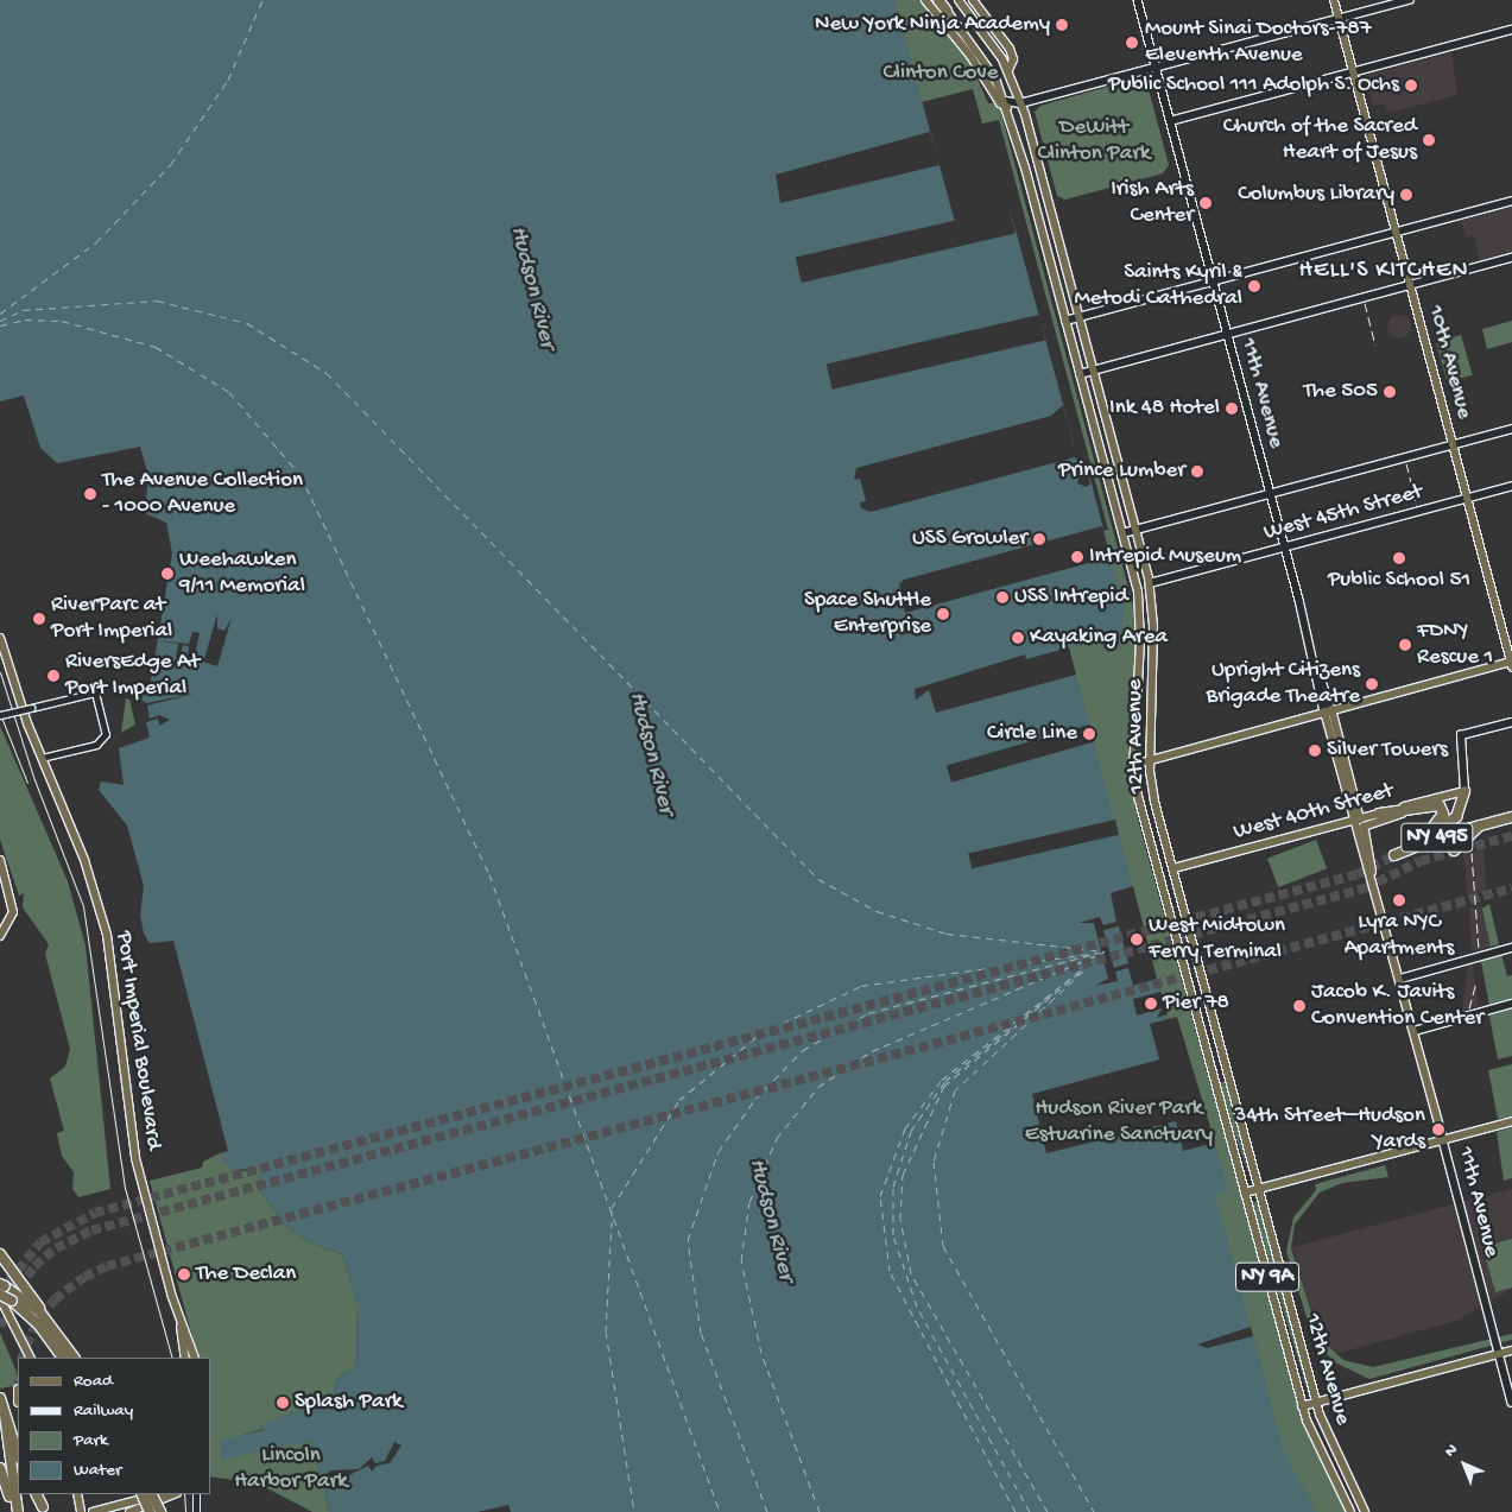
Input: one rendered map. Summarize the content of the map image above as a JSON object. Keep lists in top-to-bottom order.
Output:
{
  "streets": {
    "highway": ["NY 495", "NY 9A"],
    "main road": [
      "10th Avenue",
      "11th Avenue",
      "West 45th Street",
      "12th Avenue",
      "West 40th Street",
      "Port Imperial Boulevard"
    ]
  },
  "crossings": [
    ["10th Avenue", "West 45th Street"],
    ["11th Avenue", "West 45th Street"],
    ["11th Avenue", "West 40th Street"],
    ["West 45th Street", "12th Avenue"],
    ["12th Avenue", "West 40th Street"],
    ["12th Avenue", "NY 9A"]
  ],
  "districts": ["HELL'S KITCHEN"],
  "water": ["Hudson River"],
  "parks": [
    "Clinton Cove",
    "DeWitt Clinton Park",
    "Hudson River Park Estuarine Sanctuary",
    "Lincoln Harbor Park"
  ],
  "places": [
    "New York Ninja Academy",
    "Mount Sinai Doctors-787 Eleventh Avenue",
    "Public School 111 Adolph S. Ochs",
    "Church of the Sacred Heart of Jesus",
    "Columbus Library",
    "Irish Arts Center",
    "Saints Kyril & Metodi Cathedral",
    "The 505",
    "Ink 48 Hotel",
    "Prince Lumber",
    "The Avenue Collection - 1000 Avenue",
    "USS Growler",
    "Intrepid Museum",
    "Public School 51",
    "Weehawken 9/11 Memorial",
    "USS Intrepid",
    "Space Shuttle Enterprise",
    "RiverParc at Port Imperial",
    "Kayaking Area",
    "FDNY Rescue 1",
    "RiversEdge At Port Imperial",
    "Upright Citizens Brigade Theatre",
    "Circle Line",
    "Silver Towers",
    "Lyra NYC Apartments",
    "West Midtown Ferry Terminal",
    "Pier 78",
    "Jacob K. Javits Convention Center",
    "34th Street–Hudson Yards",
    "The Declan",
    "Splash Park"
  ],
  "legend": [
    "Road",
    "Railway",
    "Park",
    "Water"
  ],
  "north": "top left"
}
